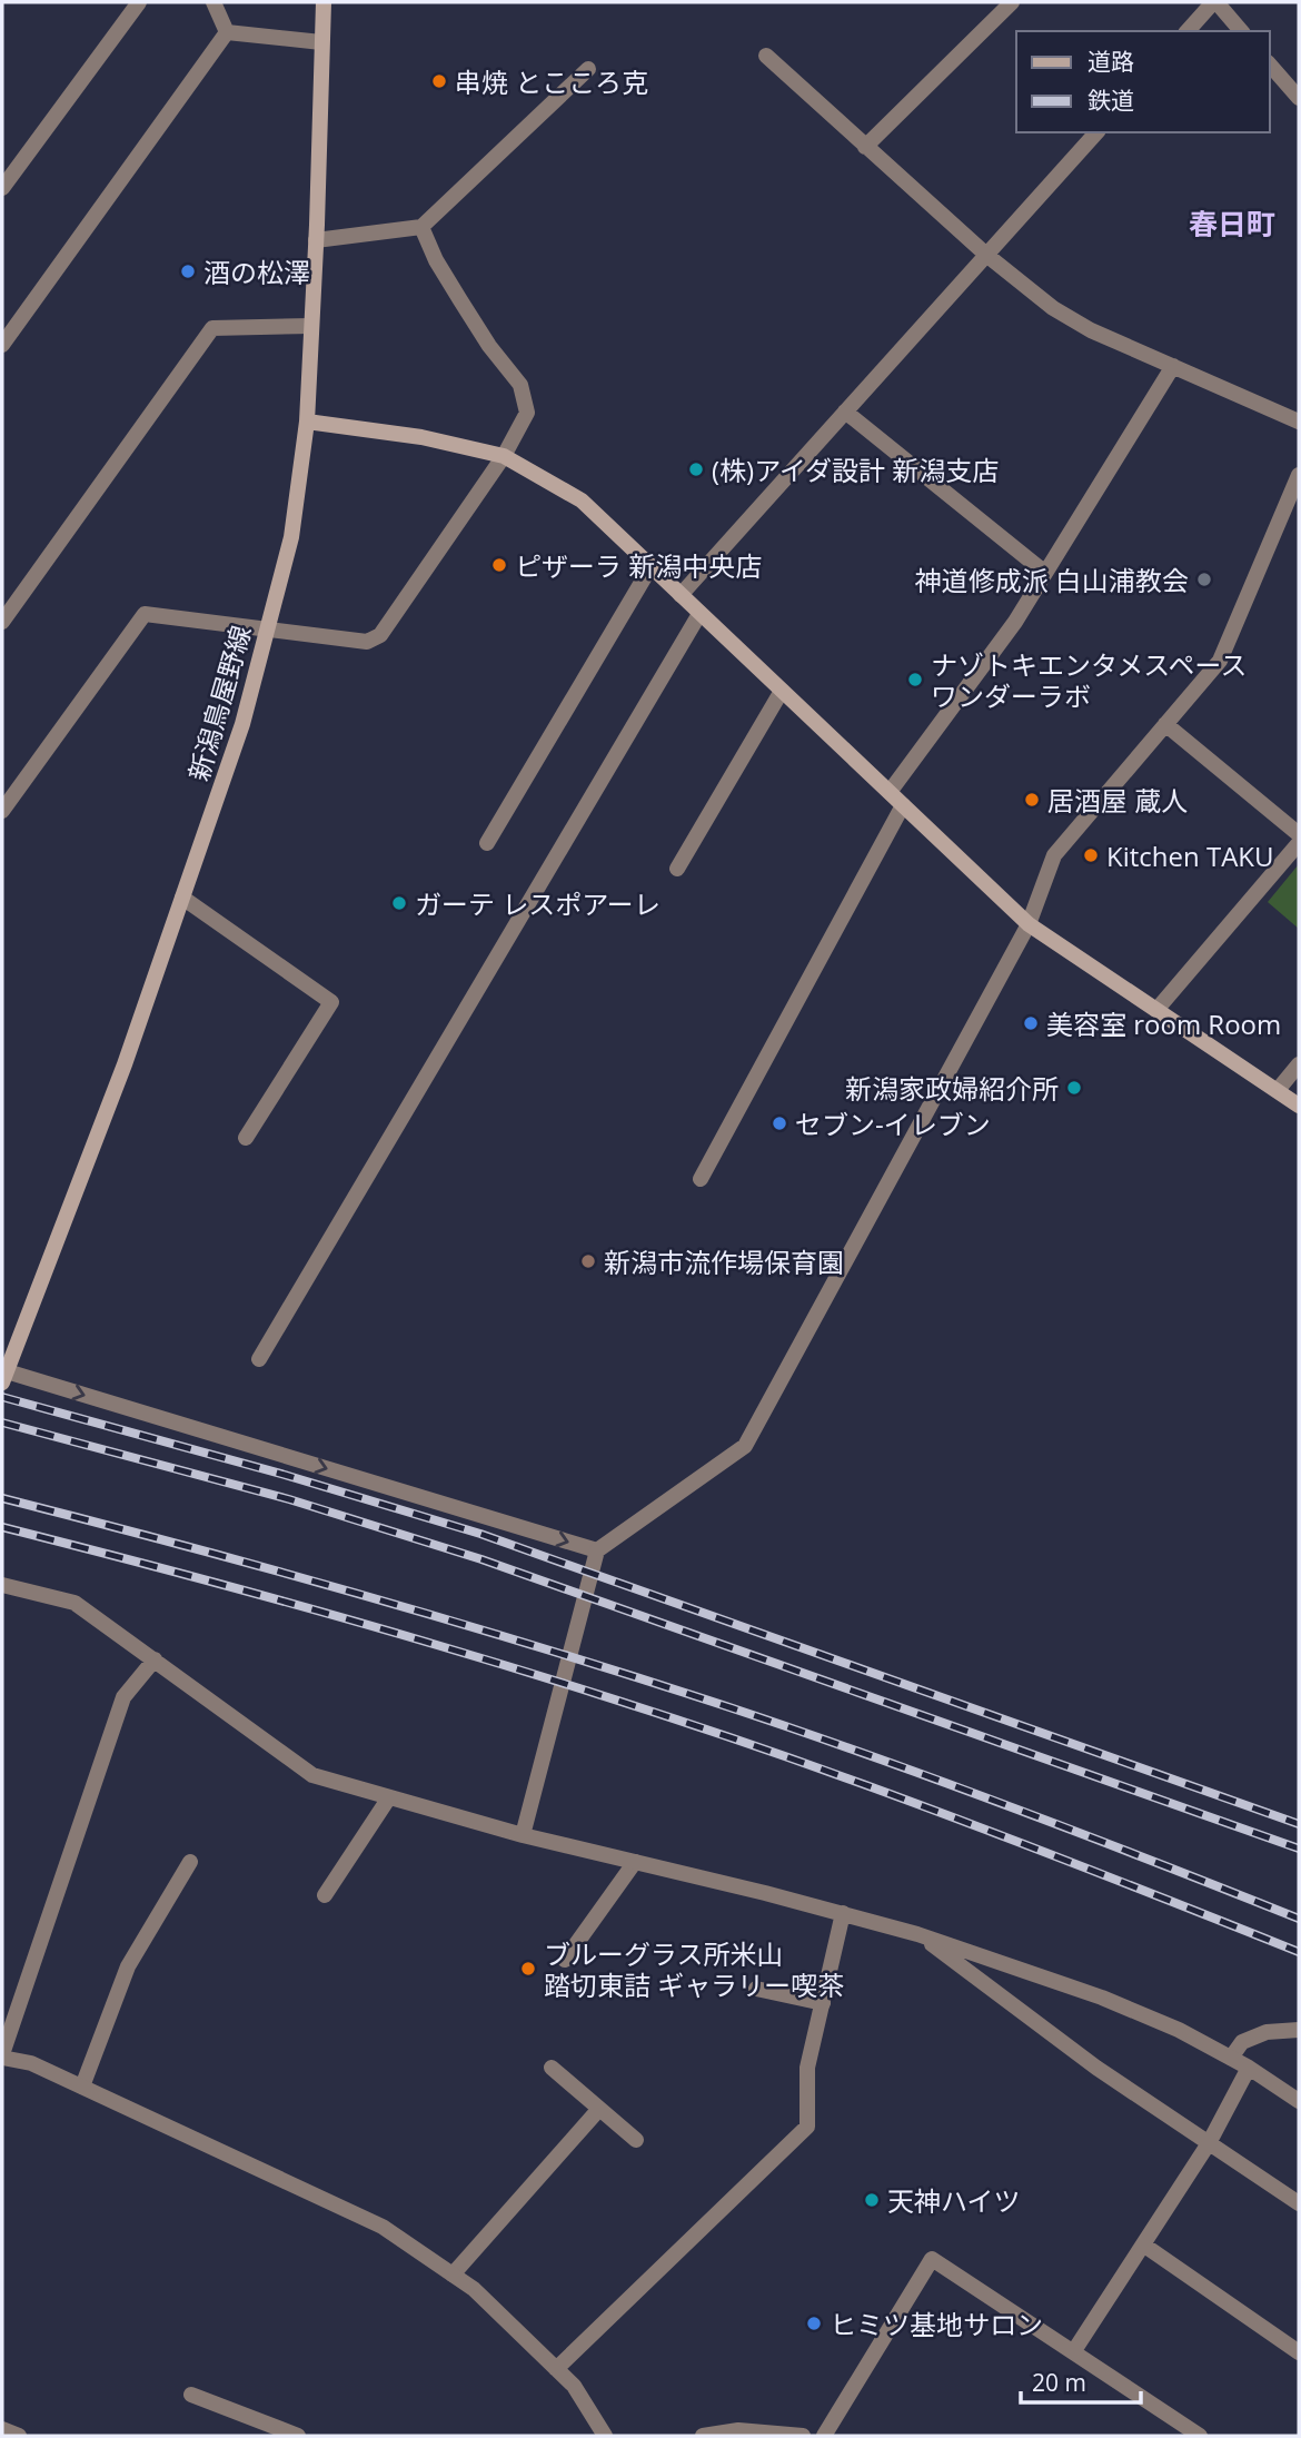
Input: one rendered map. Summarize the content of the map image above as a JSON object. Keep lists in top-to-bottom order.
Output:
{
  "streets": {
    "street": ["新潟鳥屋野線"]
  },
  "districts": ["春日町"],
  "places": [
    "串焼 とこころ克",
    "酒の松澤",
    "(株)アイダ設計 新潟支店",
    "ピザーラ 新潟中央店",
    "神道修成派 白山浦教会",
    "ナゾトキエンタメスペース ワンダーラボ",
    "居酒屋 蔵人",
    "Kitchen TAKU",
    "ガーテ レスポアーレ",
    "美容室 room Room",
    "新潟家政婦紹介所",
    "セブン-イレブン",
    "新潟市流作場保育園",
    "ブルーグラス所米山 踏切東詰 ギャラリー喫茶",
    "天神ハイツ",
    "ヒミツ基地サロン"
  ],
  "legend": ["道路", "鉄道"],
  "scale_bar": "20 m"
}
